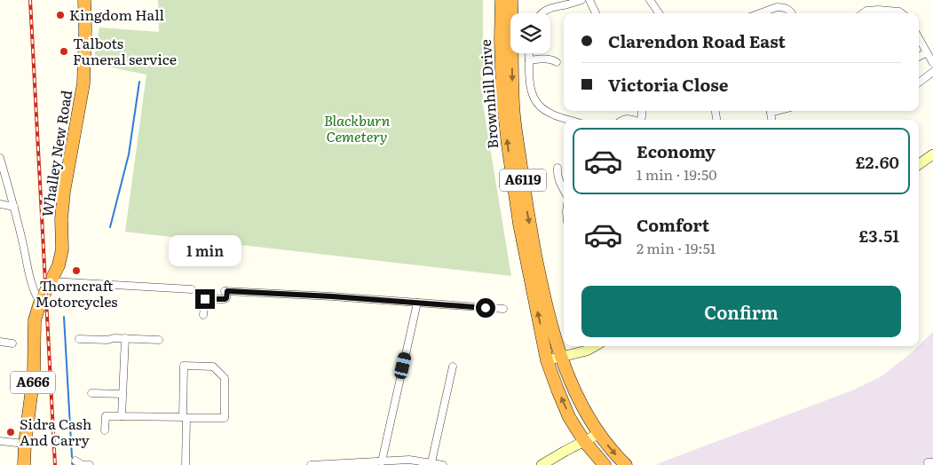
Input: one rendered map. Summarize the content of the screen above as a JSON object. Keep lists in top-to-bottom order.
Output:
{
  "streets": {
    "highway": [
      "Brownhill Drive",
      "Whalley New Road",
      "A6119",
      "A666"
    ]
  },
  "crossings": [
    ["Brownhill Drive", "A6119"]
  ],
  "parks": ["Blackburn Cemetery"],
  "places": [
    "Kingdom Hall",
    "Talbots Funeral service",
    "Thorncraft Motorcycles",
    "Sidra Cash And Carry"
  ],
  "page": {
    "banner": ["Clarendon Road East", "Victoria Close"],
    "list": [
      {
        "name": "Economy",
        "note": "1 min · 19:50",
        "value": "£2.60"
      },
      {
        "name": "Comfort",
        "note": "2 min · 19:51",
        "value": "£3.51"
      }
    ],
    "bubble": "1 min",
    "buttons": "Confirm"
  }
}
